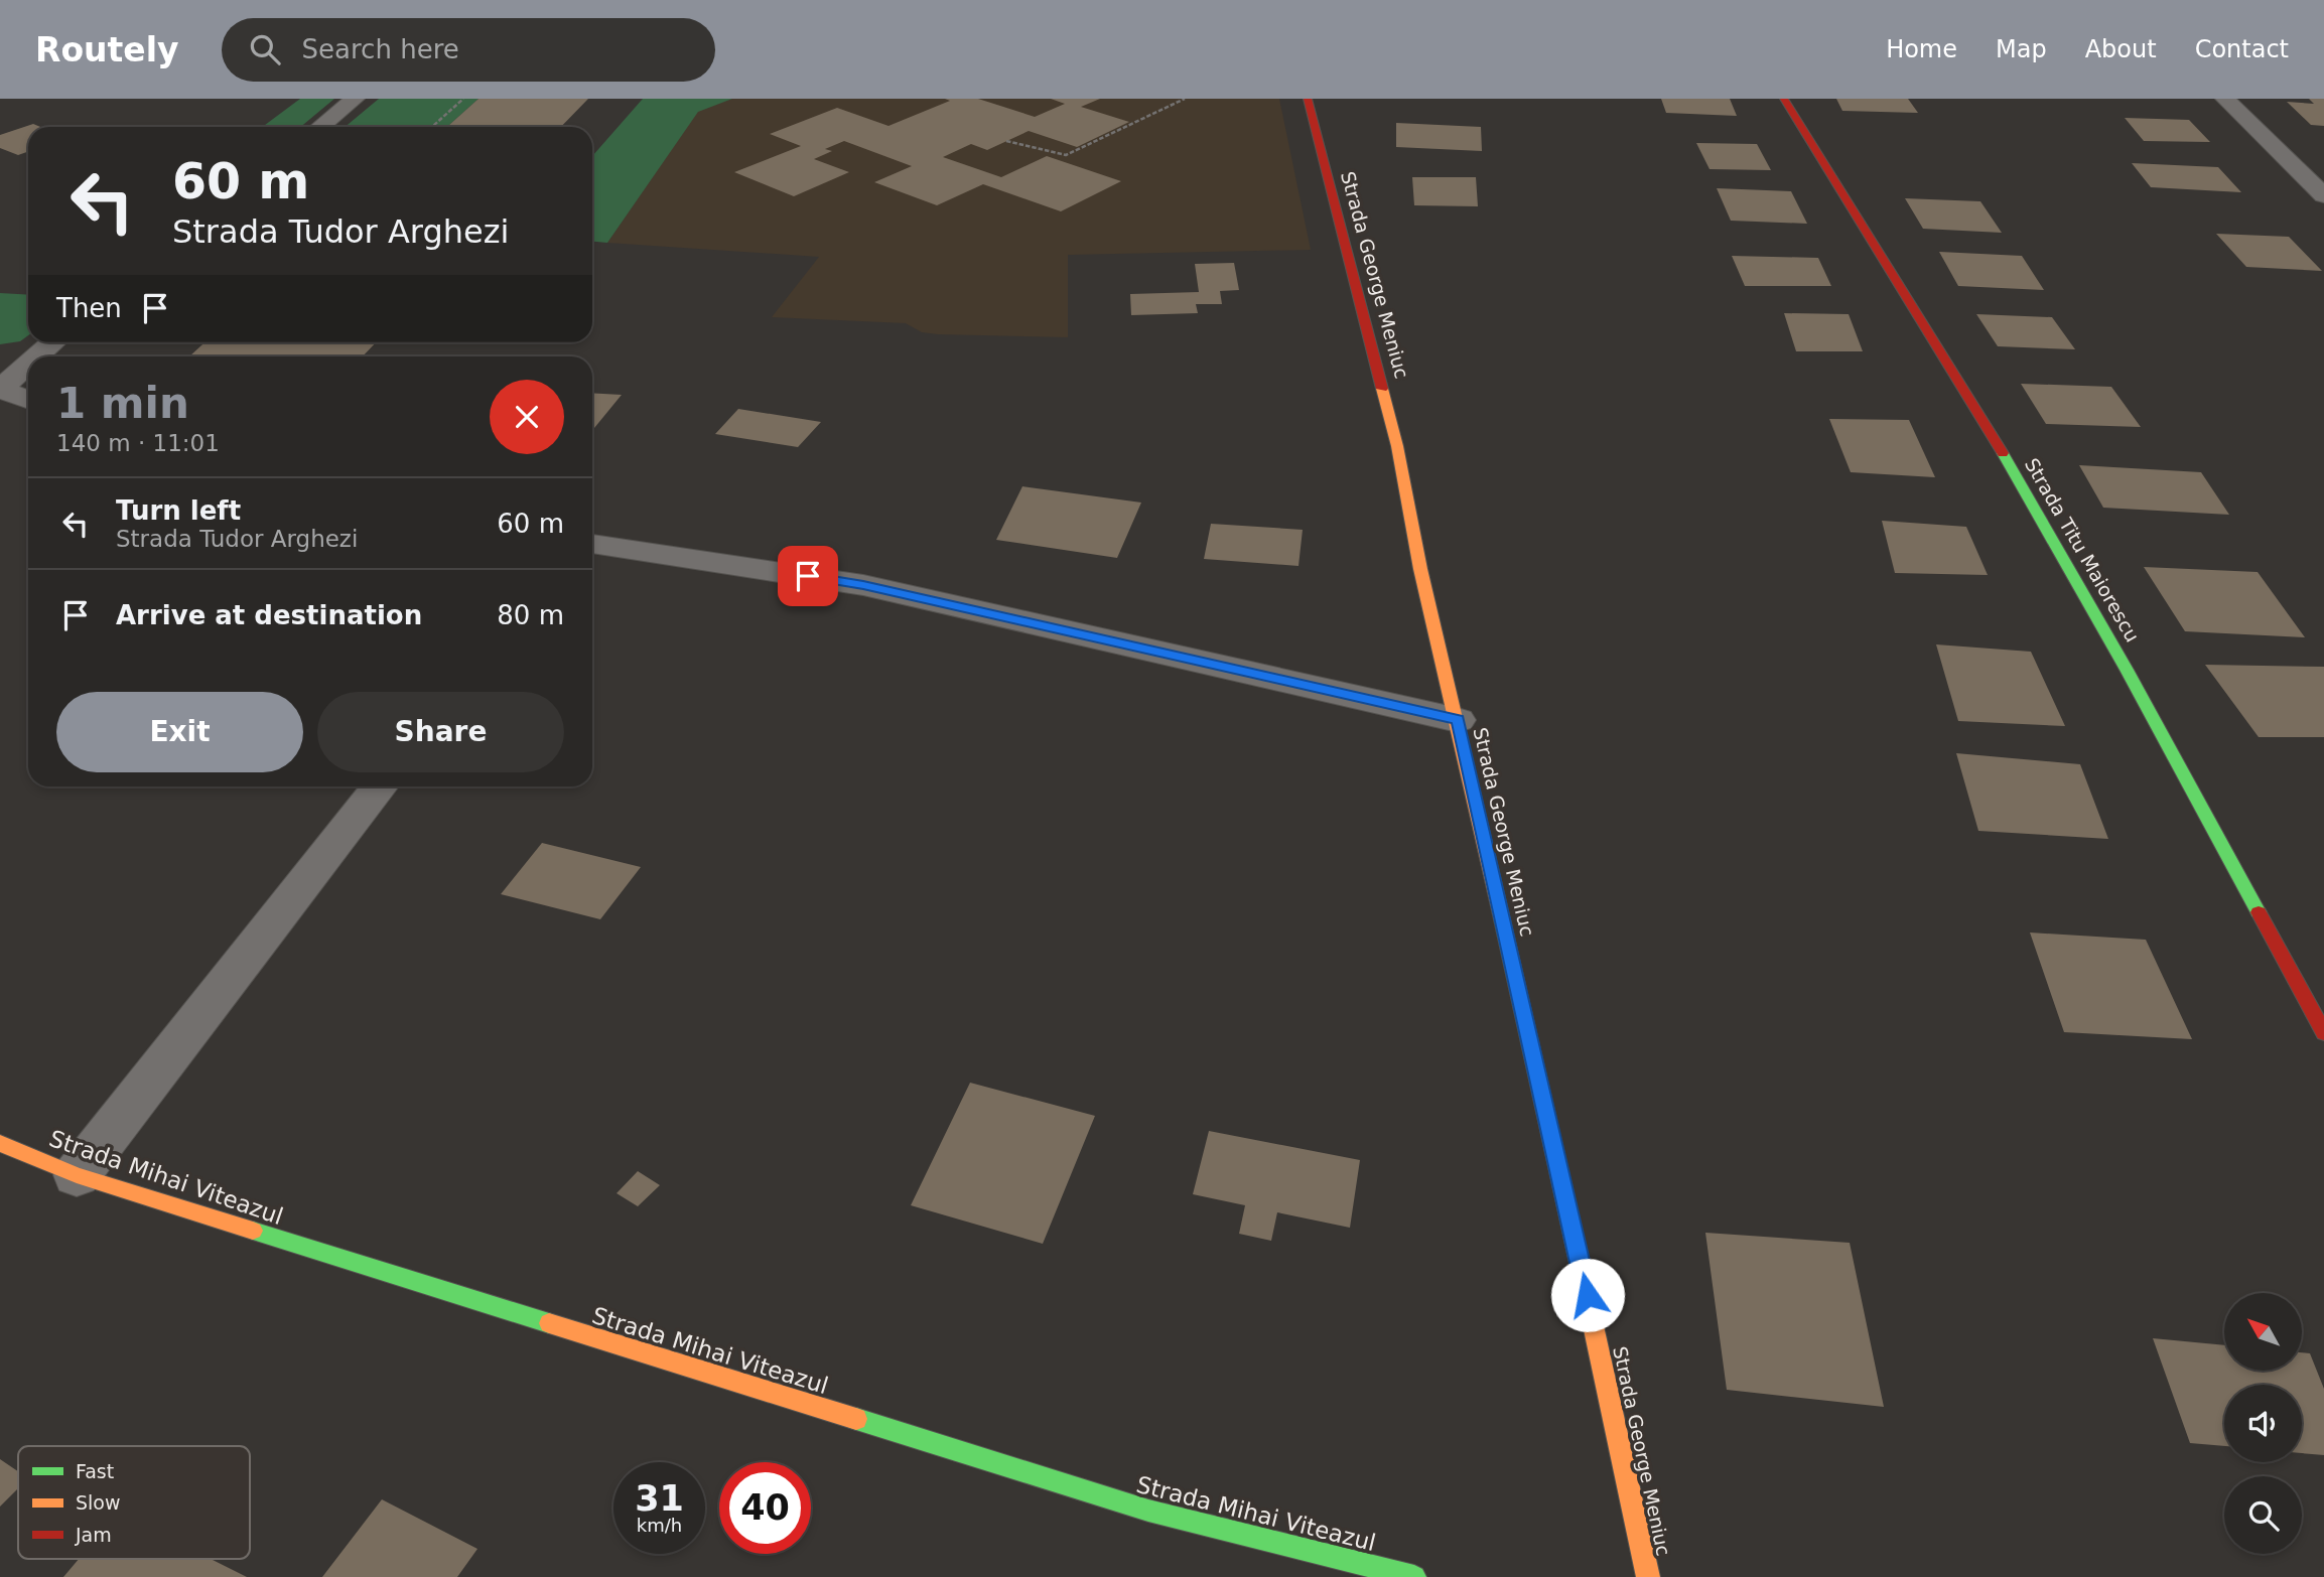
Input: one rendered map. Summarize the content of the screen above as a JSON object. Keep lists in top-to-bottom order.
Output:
{
  "streets": {
    "street": ["Strada George Meniuc", "Strada Titu Maiorescu", "Strada Mihai Viteazul"]
  },
  "legend": ["Fast", "Slow", "Jam"],
  "north": "top left",
  "page": {
    "header": "Routely",
    "search": "Search here",
    "nav": [
      "Home",
      "Map",
      "About",
      "Contact"
    ],
    "turn": ["60 m", "Strada Tudor Arghezi"],
    "then": "Then",
    "heading": ["1 min", "140 m · 11:01"],
    "list": [
      {
        "name": "Turn left",
        "note": "Strada Tudor Arghezi",
        "value": "60 m"
      },
      {
        "name": "Arrive at destination",
        "value": "80 m"
      }
    ],
    "buttons": ["Exit", "Share"],
    "speed": "31 km/h",
    "limit": "40"
  }
}
